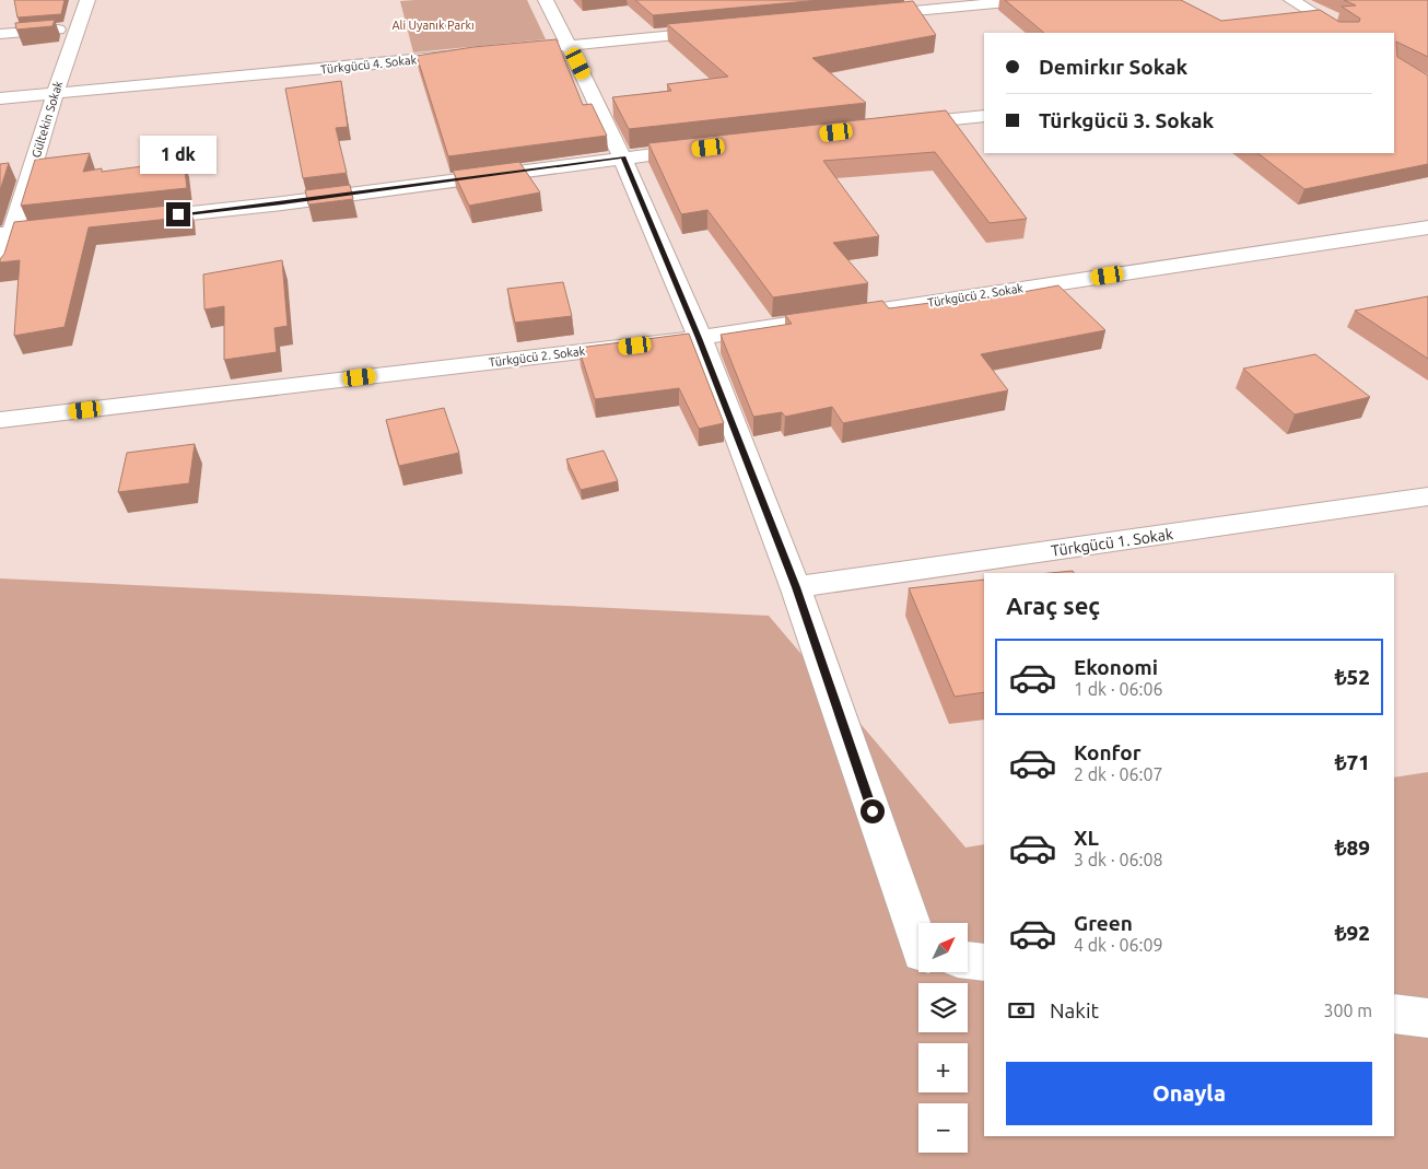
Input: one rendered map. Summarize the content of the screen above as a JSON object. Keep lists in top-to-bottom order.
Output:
{
  "streets": {
    "street": [
      "Türkgücü 4. Sokak",
      "Gültekin Sokak",
      "Türkgücü 2. Sokak",
      "Türkgücü 1. Sokak"
    ]
  },
  "crossings": [
    ["Türkgücü 4. Sokak", "Gültekin Sokak"]
  ],
  "parks": ["Ali Uyanık Parkı"],
  "north": "top right",
  "page": {
    "banner": ["Demirkır Sokak", "Türkgücü 3. Sokak"],
    "bubble": "1 dk",
    "heading": "Araç seç",
    "list": [
      {
        "name": "Ekonomi",
        "note": "1 dk · 06:06",
        "value": "₺52"
      },
      {
        "name": "Konfor",
        "note": "2 dk · 06:07",
        "value": "₺71"
      },
      {
        "name": "XL",
        "note": "3 dk · 06:08",
        "value": "₺89"
      },
      {
        "name": "Green",
        "note": "4 dk · 06:09",
        "value": "₺92"
      }
    ],
    "map_buttons": ["+", "−"],
    "pay": ["Nakit", "300 m"],
    "buttons": "Onayla"
  }
}
